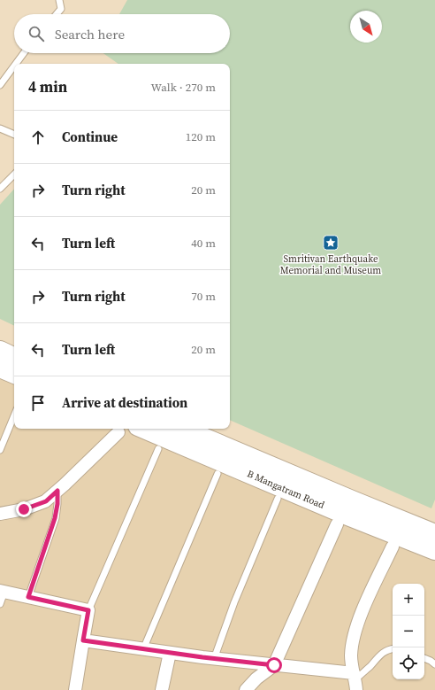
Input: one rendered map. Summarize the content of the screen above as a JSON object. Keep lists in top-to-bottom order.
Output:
{
  "streets": {
    "highway": ["B Mangatram Road"]
  },
  "places": {
    "place": ["Smritivan Earthquake Memorial and Museum"]
  },
  "north": "bottom right",
  "page": {
    "search": "Search here",
    "heading": ["4 min", "Walk · 270 m"],
    "list": [
      ["Continue", "120 m"],
      ["Turn right", "20 m"],
      ["Turn left", "40 m"],
      ["Turn right", "70 m"],
      ["Turn left", "20 m"],
      "Arrive at destination"
    ],
    "map_buttons": ["+", "−"]
  }
}
